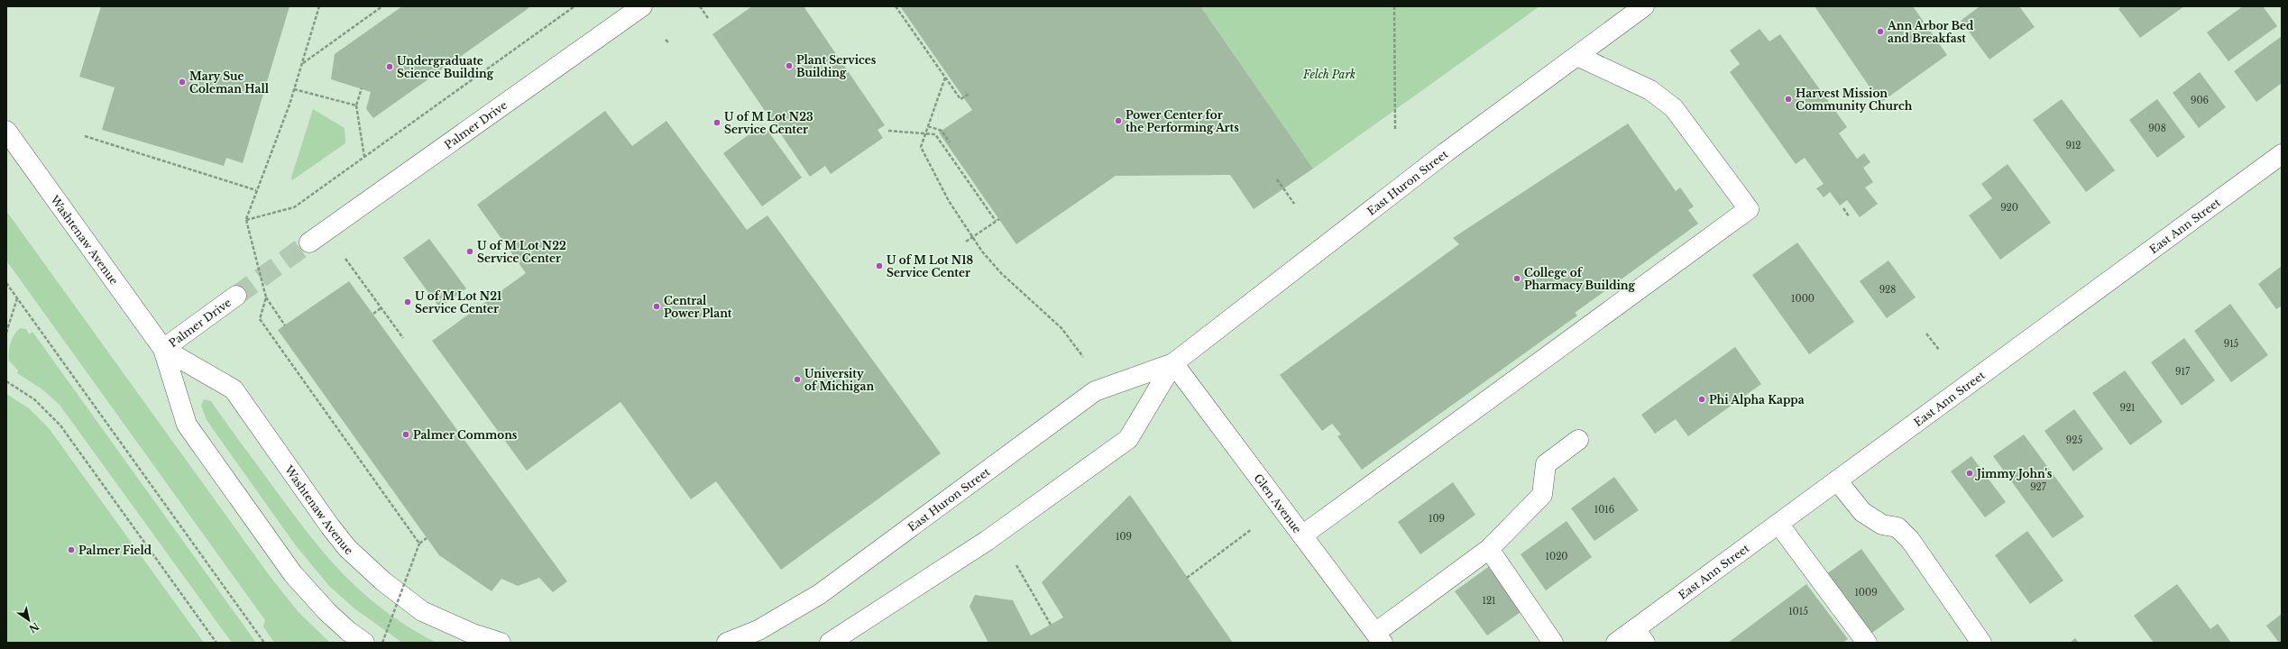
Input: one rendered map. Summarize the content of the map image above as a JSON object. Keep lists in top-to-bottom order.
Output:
{
  "streets": {
    "main road": [
      "Palmer Drive",
      "East Huron Street",
      "East Ann Street",
      "Washtenaw Avenue",
      "Glen Avenue"
    ]
  },
  "crossings": [
    ["Palmer Drive", "Washtenaw Avenue"],
    ["East Huron Street", "Glen Avenue"]
  ],
  "parks": ["Felch Park"],
  "places": [
    "Ann Arbor Bed and Breakfast",
    "Plant Services Building",
    "Undergraduate Science Building",
    "Mary Sue Coleman Hall",
    "Harvest Mission Community Church",
    "Power Center for the Performing Arts",
    "U of M Lot N23 Service Center",
    "U of M Lot N22 Service Center",
    "U of M Lot N18 Service Center",
    "College of Pharmacy Building",
    "U of M Lot N21 Service Center",
    "Central Power Plant",
    "University of Michigan",
    "Phi Alpha Kappa",
    "Palmer Commons",
    "Jimmy John's",
    "Palmer Field"
  ],
  "house_numbers": [
    "906",
    "908",
    "912",
    "920",
    "928",
    "1000",
    "915",
    "917",
    "921",
    "925",
    "927",
    "1016",
    "109",
    "109",
    "1020",
    "1009",
    "121",
    "1015"
  ],
  "north": "bottom right"
}
